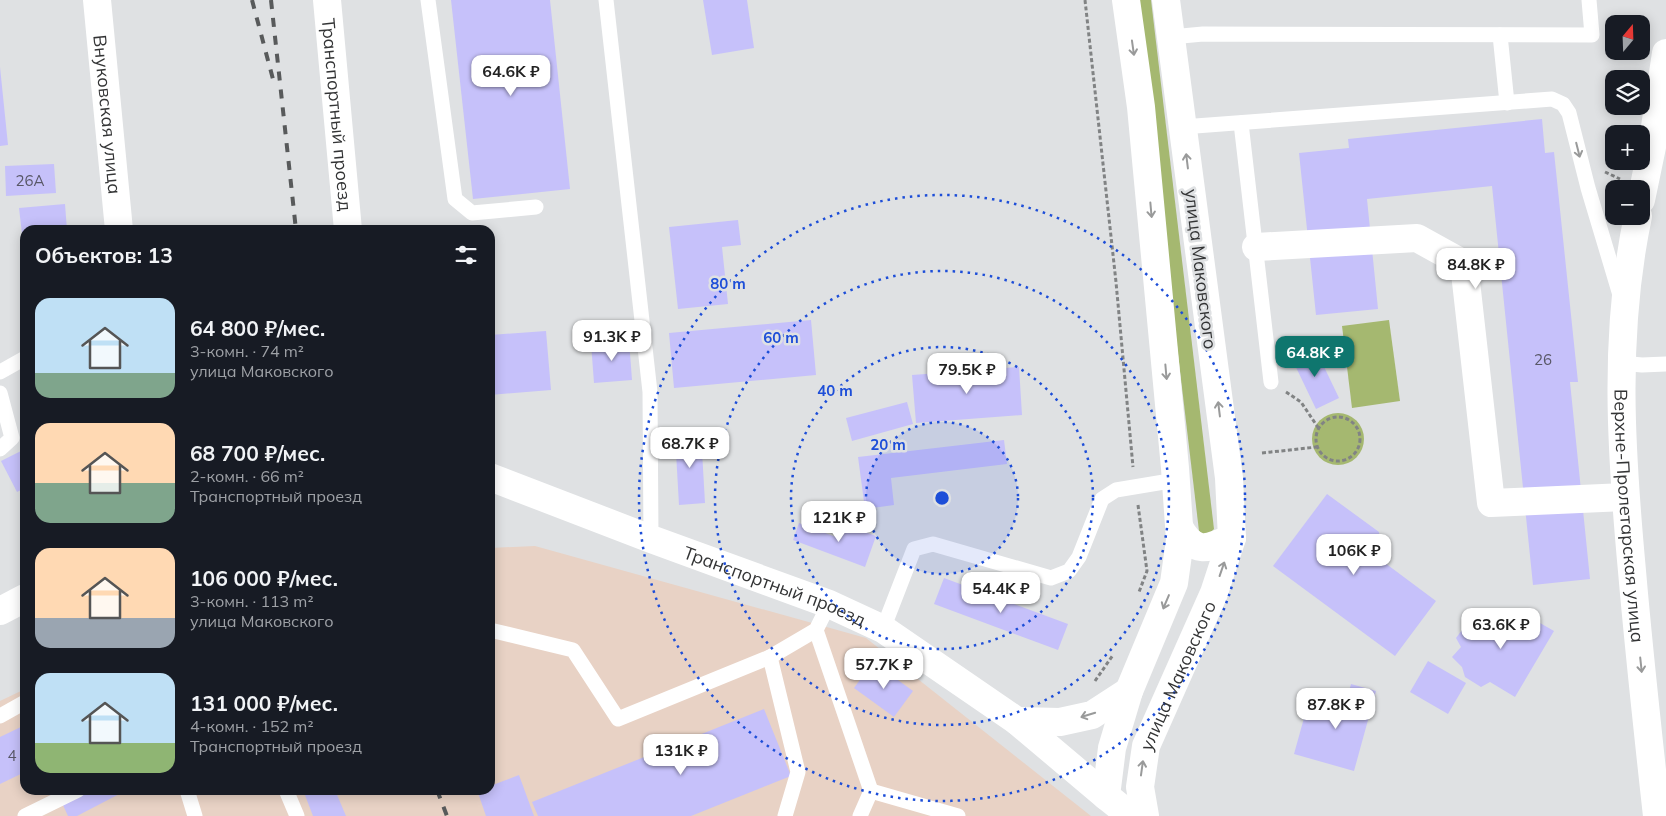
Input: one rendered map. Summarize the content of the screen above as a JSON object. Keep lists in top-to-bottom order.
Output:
{
  "streets": {
    "street": [
      "Внуковская улица",
      "Транспортный проезд",
      "улица Маковского",
      "Верхне-Пролетарская улица"
    ]
  },
  "crossings": [
    ["Транспортный проезд", "улица Маковского"]
  ],
  "one_way": ["Верхне-Пролетарская улица"],
  "house_numbers": ["26А", "26", "4"],
  "north": "top",
  "page": {
    "map_buttons": ["+", "−"],
    "price": [
      "64.6K ₽",
      "84.8K ₽",
      "91.3K ₽",
      "64.8K ₽",
      "79.5K ₽",
      "68.7K ₽",
      "121K ₽",
      "106K ₽",
      "54.4K ₽",
      "63.6K ₽",
      "57.7K ₽",
      "87.8K ₽",
      "131K ₽"
    ],
    "heading": "Объектов: 13",
    "list": [
      {
        "name": "64 800 ₽/мес.",
        "note": "3-комн. · 74 m² · улица Маковского"
      },
      {
        "name": "68 700 ₽/мес.",
        "note": "2-комн. · 66 m² · Транспортный проезд"
      },
      {
        "name": "106 000 ₽/мес.",
        "note": "3-комн. · 113 m² · улица Маковского"
      },
      {
        "name": "131 000 ₽/мес.",
        "note": "4-комн. · 152 m² · Транспортный проезд"
      }
    ]
  },
  "rings": [
    "80 m",
    "60 m",
    "40 m",
    "20 m"
  ]
}
